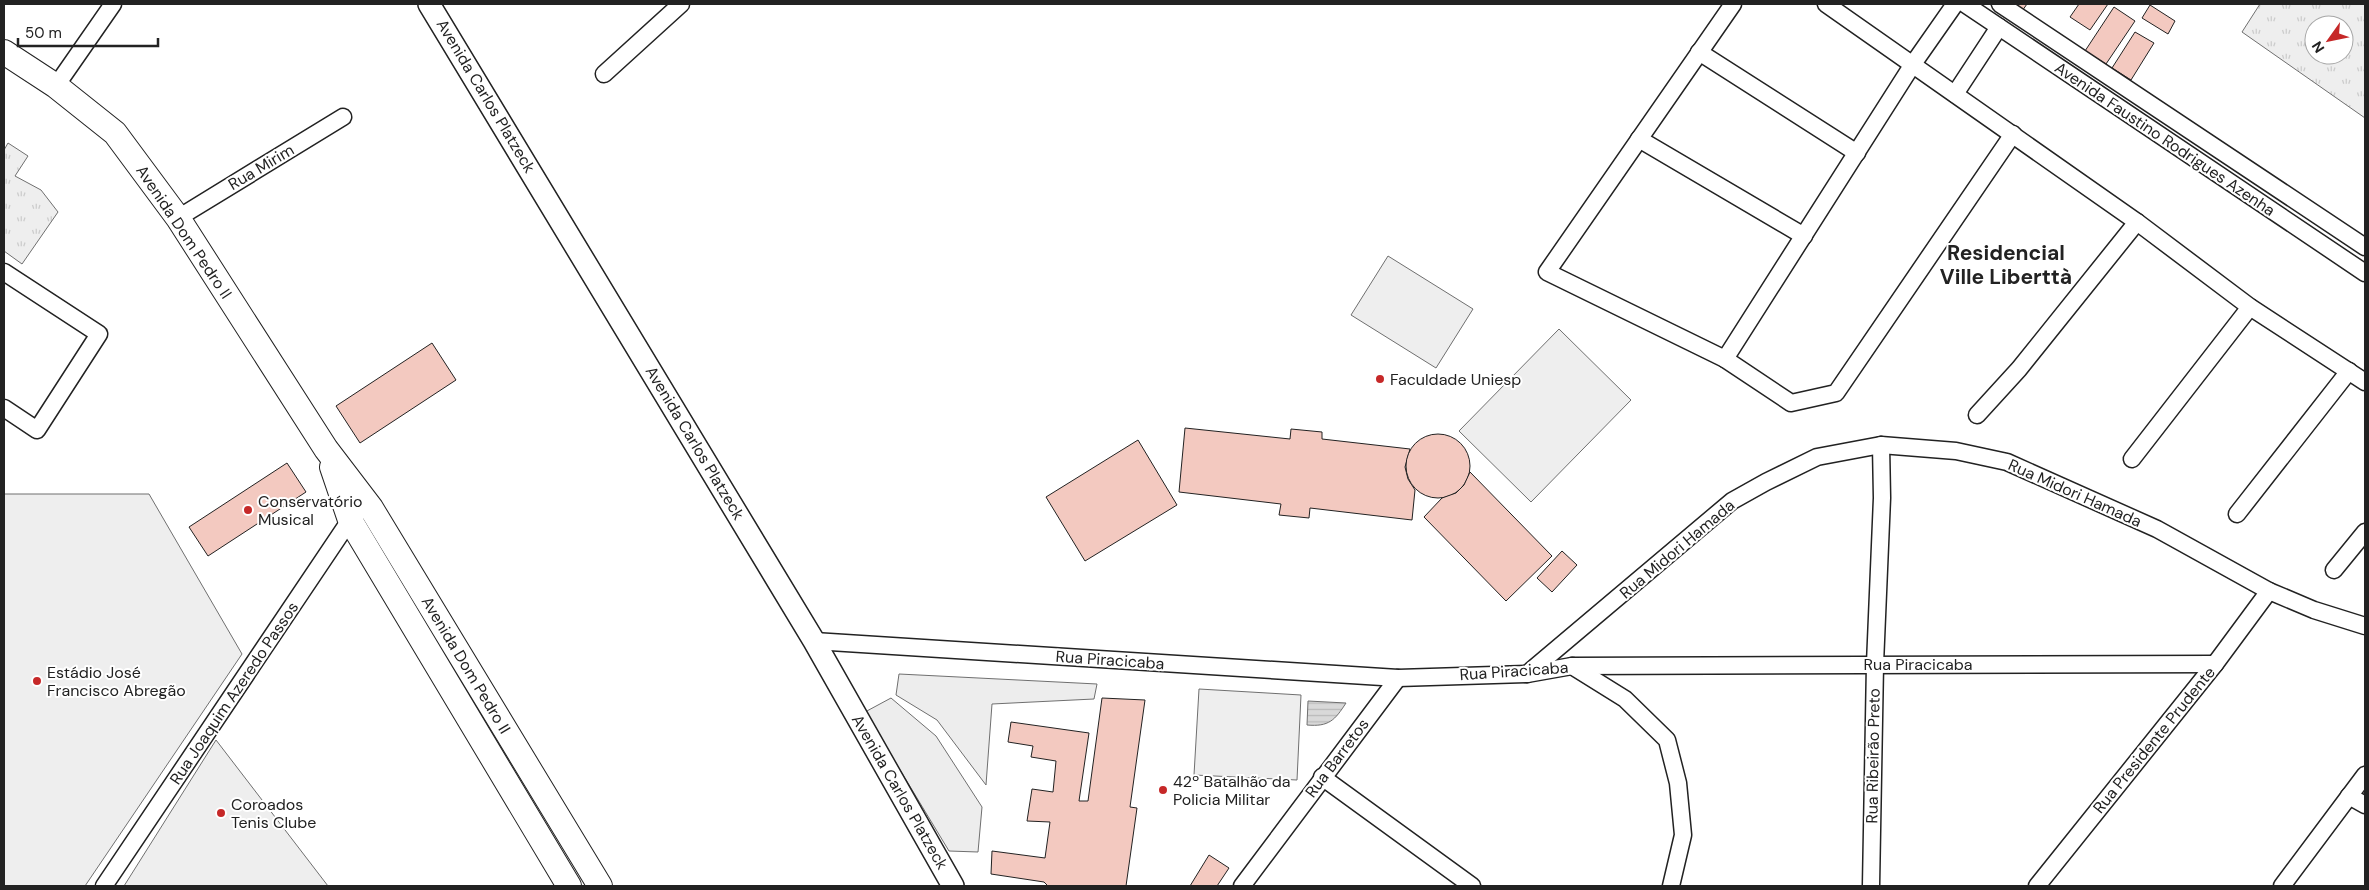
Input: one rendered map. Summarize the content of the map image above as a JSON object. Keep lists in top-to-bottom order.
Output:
{
  "streets": {
    "main road": ["Avenida Dom Pedro II"],
    "street": [
      "Avenida Carlos Platzeck",
      "Avenida Faustino Rodrigues Azenha",
      "Rua Mirim",
      "Rua Midori Hamada",
      "Rua Piracicaba",
      "Rua Joaquim Azeredo Passos",
      "Rua Presidente Prudente",
      "Rua Ribeirão Preto",
      "Rua Barretos"
    ]
  },
  "crossings": [
    ["Avenida Carlos Platzeck", "Rua Piracicaba"],
    ["Rua Mirim", "Avenida Dom Pedro II"],
    ["Avenida Dom Pedro II", "Rua Joaquim Azeredo Passos"],
    ["Rua Midori Hamada", "Rua Piracicaba"],
    ["Rua Midori Hamada", "Rua Presidente Prudente"],
    ["Rua Midori Hamada", "Rua Ribeirão Preto"],
    ["Rua Piracicaba", "Rua Presidente Prudente"],
    ["Rua Piracicaba", "Rua Ribeirão Preto"],
    ["Rua Piracicaba", "Rua Barretos"]
  ],
  "districts": ["Residencial Ville Liberttà"],
  "places": [
    "Faculdade Uniesp",
    "Conservatório Musical",
    "Estádio José Francisco Abregão",
    "42º Batalhão da Policia Militar",
    "Coroados Tenis Clube"
  ],
  "scale_bar": "50 m",
  "north": "bottom left"
}
